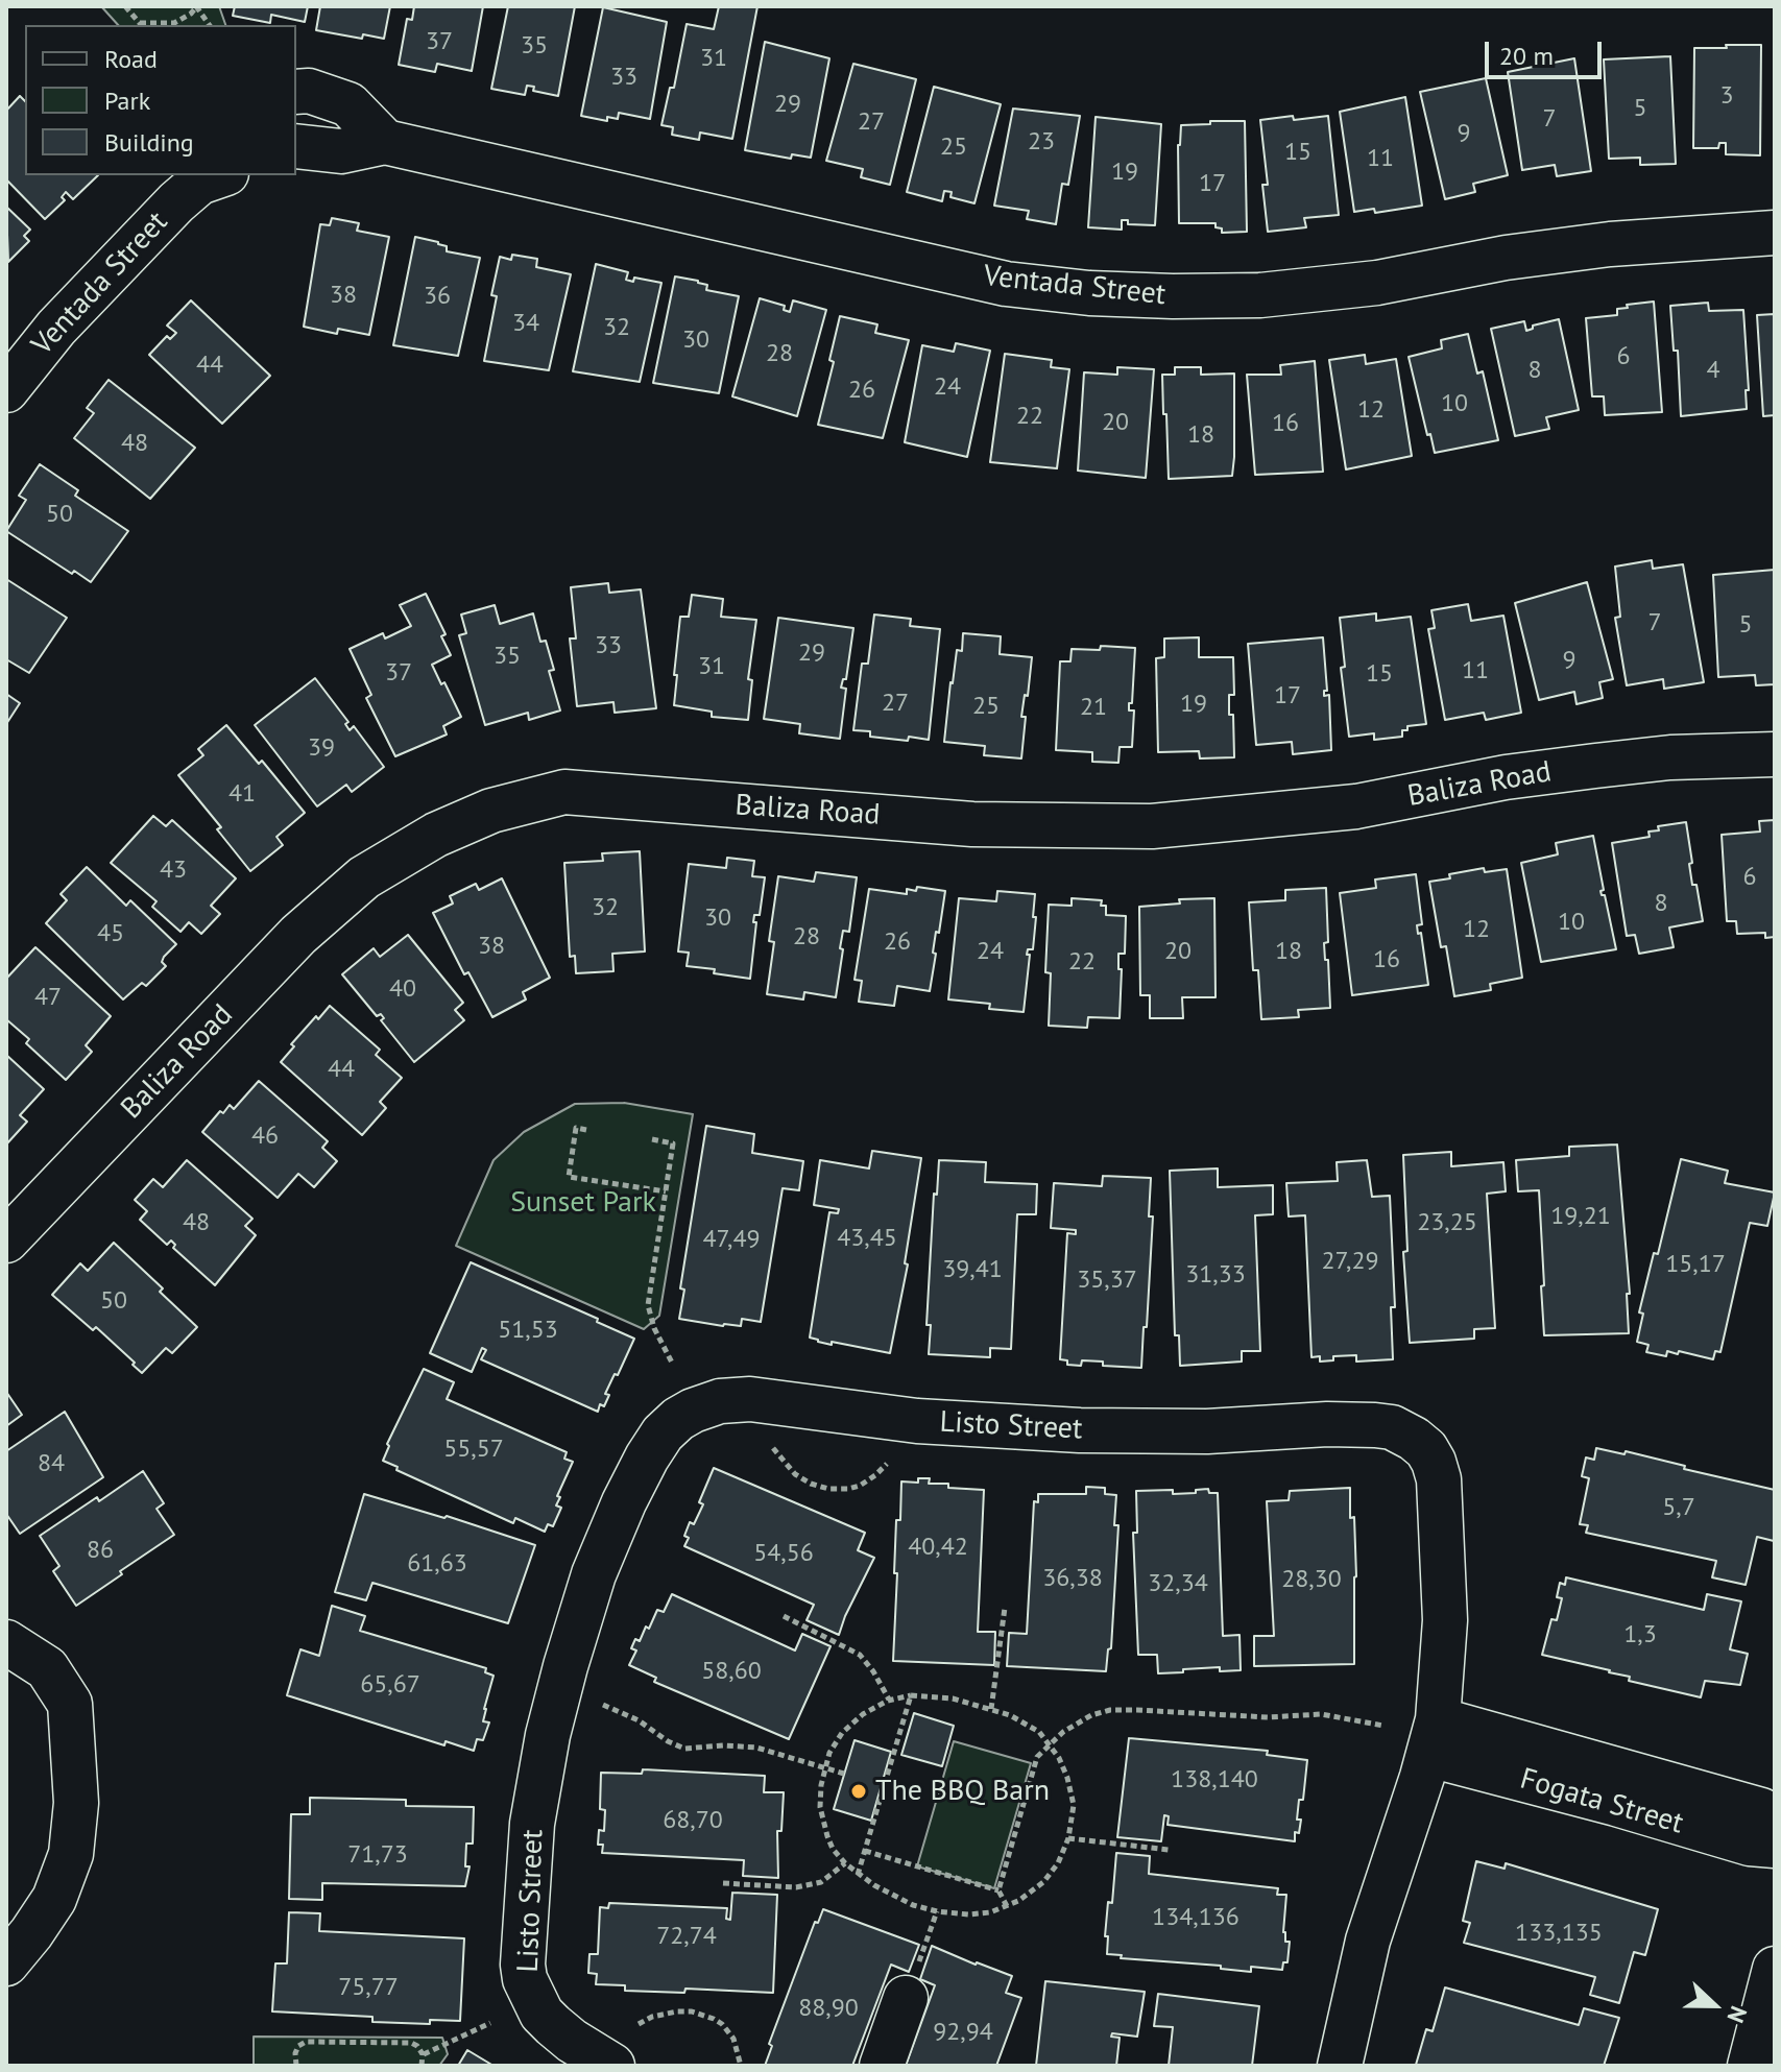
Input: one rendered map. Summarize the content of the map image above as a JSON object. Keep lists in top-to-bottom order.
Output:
{
  "streets": {
    "street": [
      "Ventada Street",
      "Baliza Road",
      "Listo Street",
      "Fogata Street"
    ]
  },
  "crossings": [
    ["Listo Street", "Fogata Street"]
  ],
  "parks": ["Sunset Park"],
  "places": ["The BBQ Barn"],
  "house_numbers": [
    "37",
    "35",
    "31",
    "33",
    "3",
    "29",
    "5",
    "7",
    "27",
    "9",
    "23",
    "25",
    "15",
    "11",
    "19",
    "17",
    "38",
    "36",
    "34",
    "32",
    "30",
    "28",
    "6",
    "44",
    "8",
    "4",
    "24",
    "26",
    "10",
    "12",
    "22",
    "20",
    "16",
    "18",
    "48",
    "50",
    "7",
    "5",
    "33",
    "29",
    "35",
    "9",
    "31",
    "11",
    "37",
    "15",
    "17",
    "27",
    "19",
    "25",
    "21",
    "39",
    "41",
    "43",
    "6",
    "8",
    "32",
    "30",
    "10",
    "12",
    "45",
    "28",
    "26",
    "38",
    "24",
    "20",
    "18",
    "16",
    "22",
    "40",
    "47",
    "44",
    "46",
    "19,21",
    "48",
    "23,25",
    "43,45",
    "47,49",
    "27,29",
    "15,17",
    "39,41",
    "31,33",
    "35,37",
    "50",
    "51,53",
    "55,57",
    "84",
    "5,7",
    "40,42",
    "86",
    "54,56",
    "61,63",
    "36,38",
    "28,30",
    "32,34",
    "1,3",
    "58,60",
    "65,67",
    "138,140",
    "68,70",
    "71,73",
    "134,136",
    "133,135",
    "72,74",
    "75,77",
    "88,90",
    "92,94"
  ],
  "legend": ["Road", "Park", "Building"],
  "scale_bar": "20 m",
  "north": "right"
}
